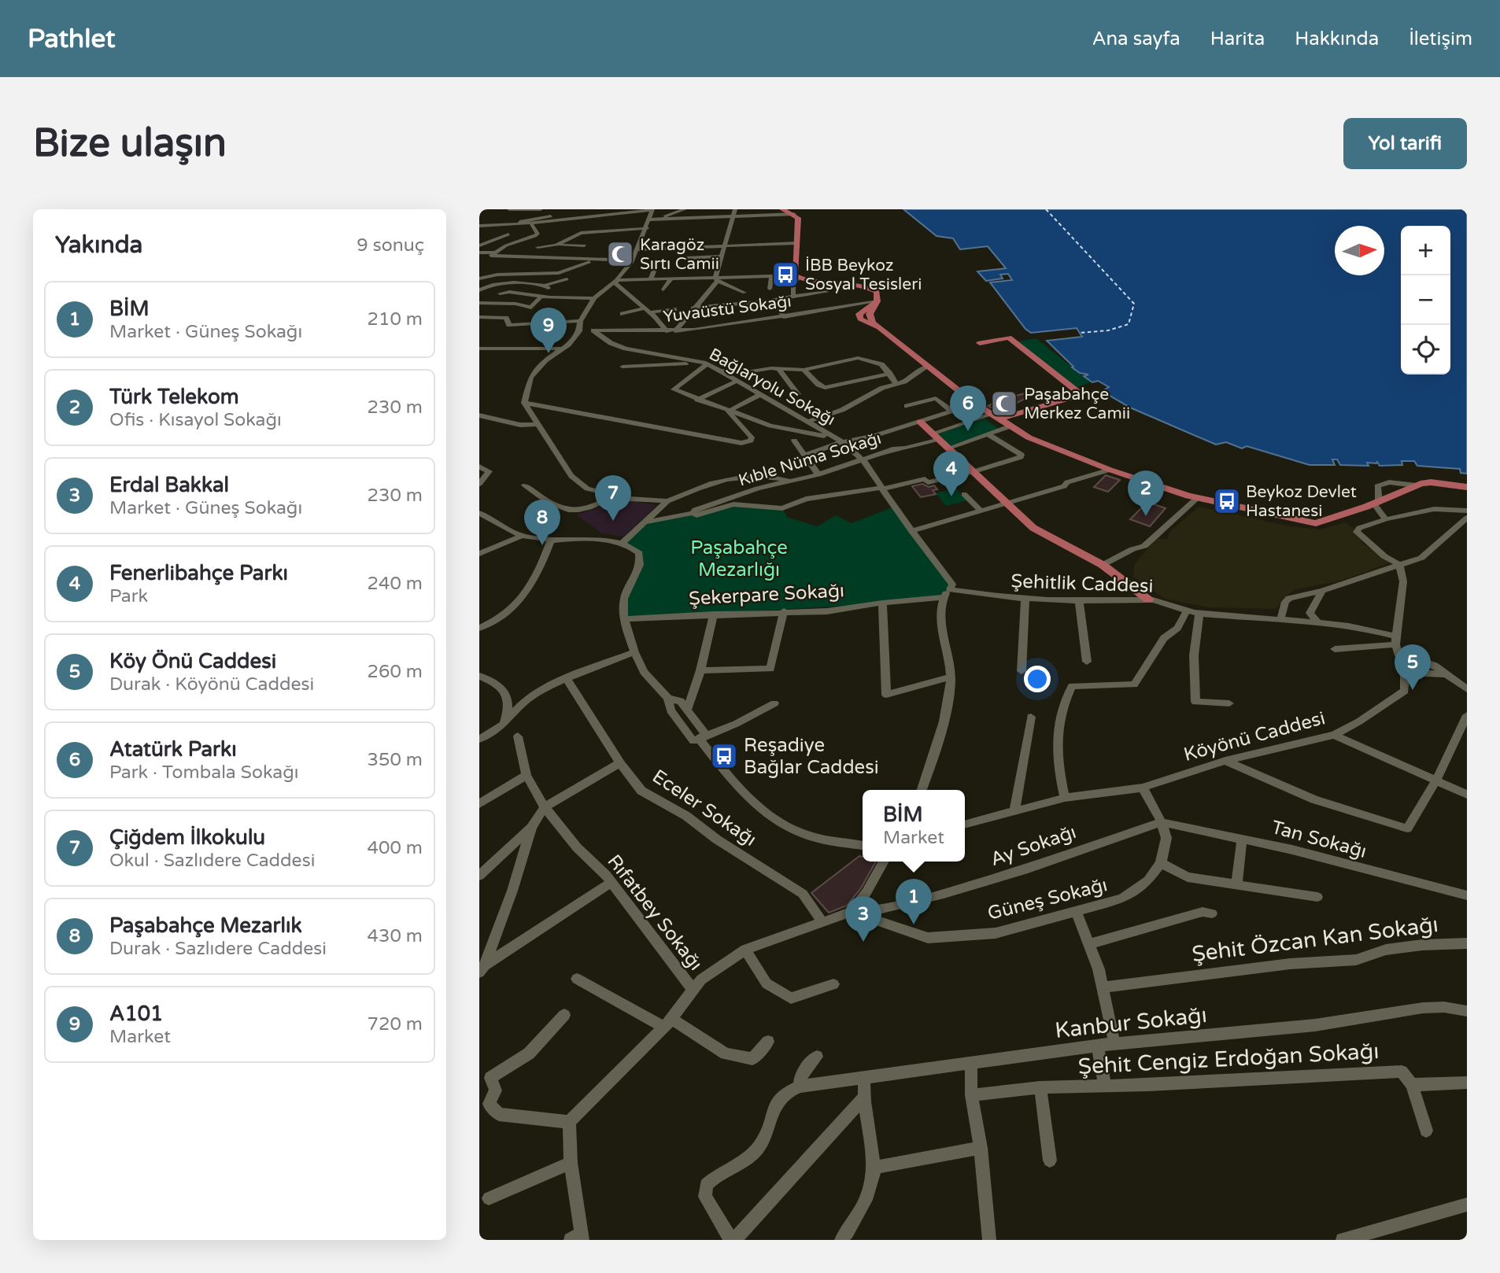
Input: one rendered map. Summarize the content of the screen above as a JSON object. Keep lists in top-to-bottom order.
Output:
{
  "streets": {
    "street": [
      "Yuvaüstü Sokağı",
      "Bağlaryolu Sokağı",
      "Kıble Nüma Sokağı",
      "Şehitlik Caddesi",
      "Şekerpare Sokağı",
      "Köyönü Caddesi",
      "Eceler Sokağı",
      "Tan Sokağı",
      "Ay Sokağı",
      "Güneş Sokağı",
      "Rıfatbey Sokağı",
      "Şehit Özcan Kan Sokağı",
      "Kanbur Sokağı",
      "Şehit Cengiz Erdoğan Sokağı"
    ]
  },
  "crossings": [
    ["Yuvaüstü Sokağı", "Bağlaryolu Sokağı"],
    ["Şehitlik Caddesi", "Şekerpare Sokağı"],
    ["Köyönü Caddesi", "Güneş Sokağı"],
    ["Eceler Sokağı", "Ay Sokağı"],
    ["Tan Sokağı", "Ay Sokağı"],
    ["Tan Sokağı", "Güneş Sokağı"],
    ["Ay Sokağı", "Güneş Sokağı"],
    ["Ay Sokağı", "Rıfatbey Sokağı"]
  ],
  "parks": ["Paşabahçe Mezarlığı"],
  "places": {
    "mosque": ["Karagöz Sırtı Camii", "Paşabahçe Merkez Camii"],
    "bus stop": ["İBB Beykoz Sosyal Tesisleri", "Beykoz Devlet Hastanesi", "Reşadiye Bağlar Caddesi"]
  },
  "north": "right",
  "page": {
    "header": "Pathlet",
    "nav": [
      "Ana sayfa",
      "Harita",
      "Hakkında",
      "İletişim"
    ],
    "buttons": "Yol tarifi",
    "title": "Bize ulaşın",
    "heading": ["Yakında", "9 sonuç"],
    "map_buttons": ["+", "−"],
    "list": [
      {
        "mark": "1",
        "name": "BİM",
        "note": "Market · Güneş Sokağı",
        "value": "210 m"
      },
      {
        "mark": "2",
        "name": "Türk Telekom",
        "note": "Ofis · Kısayol Sokağı",
        "value": "230 m"
      },
      {
        "mark": "3",
        "name": "Erdal Bakkal",
        "note": "Market · Güneş Sokağı",
        "value": "230 m"
      },
      {
        "mark": "4",
        "name": "Fenerlibahçe Parkı",
        "note": "Park",
        "value": "240 m"
      },
      {
        "mark": "5",
        "name": "Köy Önü Caddesi",
        "note": "Durak · Köyönü Caddesi",
        "value": "260 m"
      },
      {
        "mark": "6",
        "name": "Atatürk Parkı",
        "note": "Park · Tombala Sokağı",
        "value": "350 m"
      },
      {
        "mark": "7",
        "name": "Çiğdem İlkokulu",
        "note": "Okul · Sazlıdere Caddesi",
        "value": "400 m"
      },
      {
        "mark": "8",
        "name": "Paşabahçe Mezarlık",
        "note": "Durak · Sazlıdere Caddesi",
        "value": "430 m"
      },
      {
        "mark": "9",
        "name": "A101",
        "note": "Market",
        "value": "720 m"
      }
    ],
    "pins": [
      "9",
      "6",
      "4",
      "2",
      "7",
      "8",
      "5",
      "1",
      "3"
    ],
    "popup": ["BİM", "Market"]
  }
}
